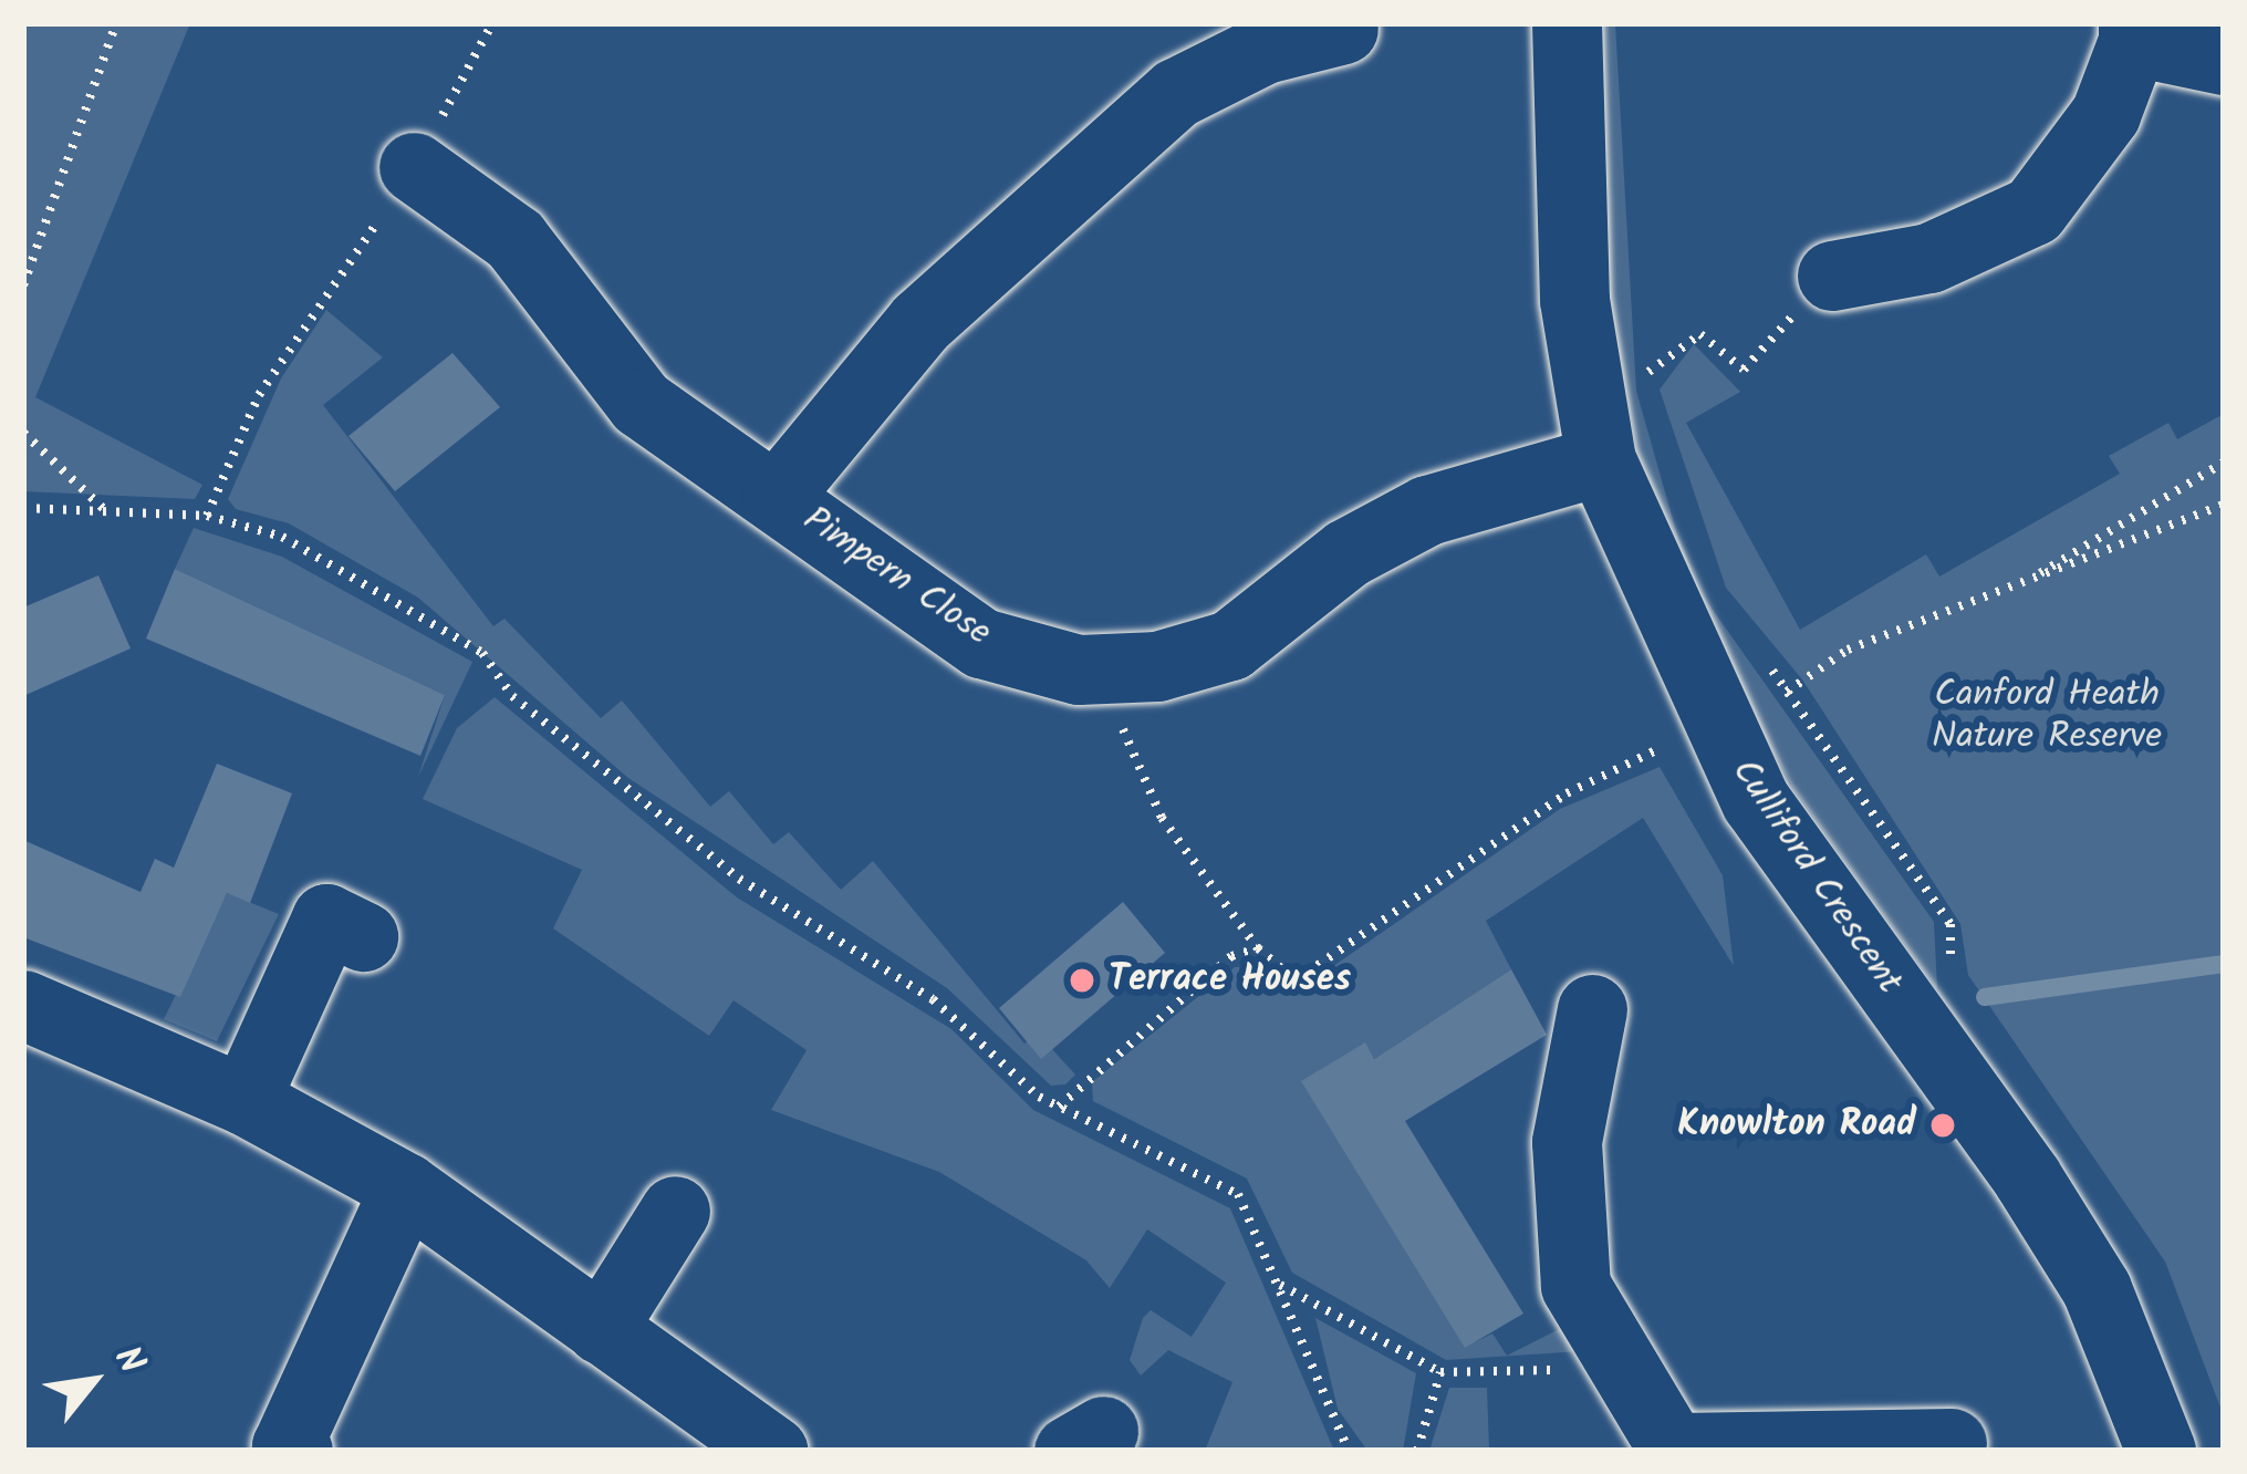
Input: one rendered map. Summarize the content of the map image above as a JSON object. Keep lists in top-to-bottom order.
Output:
{
  "streets": {
    "street": ["Pimpern Close", "Culliford Crescent"]
  },
  "crossings": [
    ["Pimpern Close", "Culliford Crescent"]
  ],
  "parks": ["Canford Heath Nature Reserve"],
  "places": ["Terrace Houses", "Knowlton Road"],
  "north": "top right"
}
